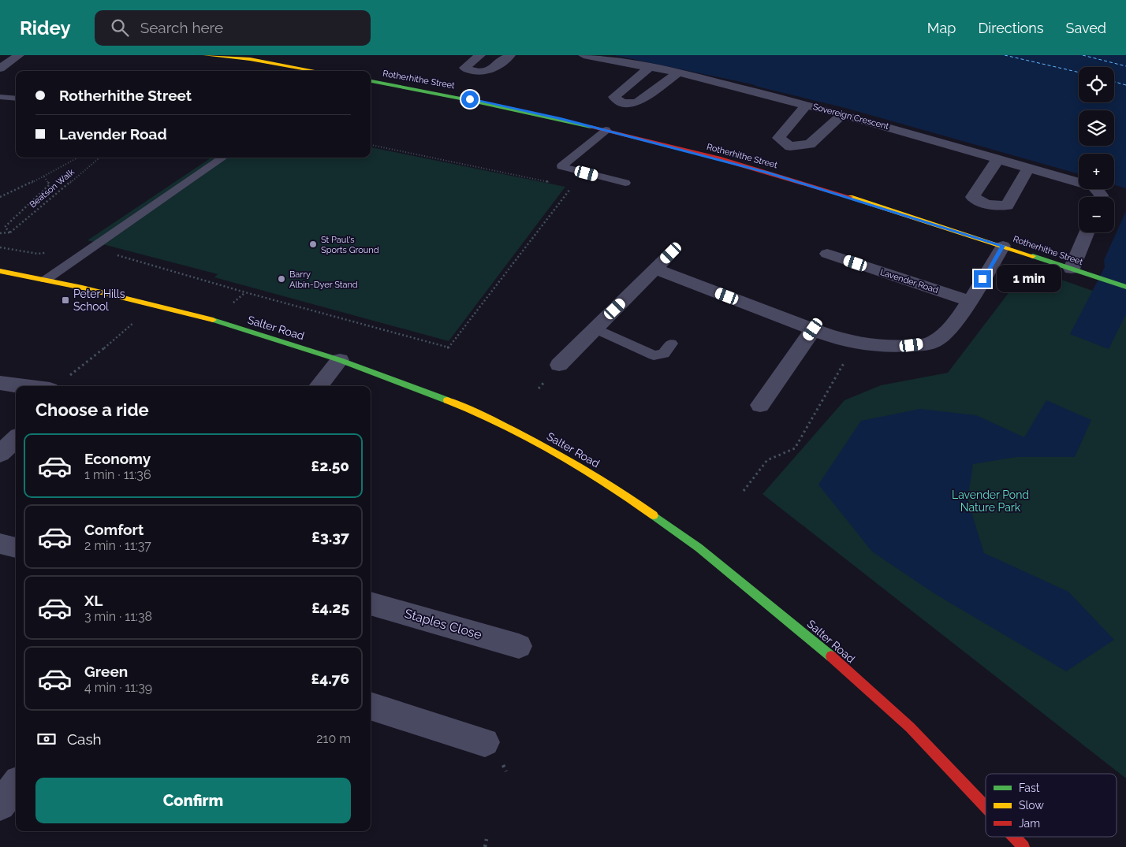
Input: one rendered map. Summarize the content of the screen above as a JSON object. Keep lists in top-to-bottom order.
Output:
{
  "streets": {
    "street": [
      "Rotherhithe Street",
      "Sovereign Crescent",
      "Lavender Road",
      "Salter Road",
      "Staples Close"
    ],
    "path": ["Beatson Walk"]
  },
  "parks": ["Lavender Pond Nature Park"],
  "places": {
    "other": ["St Paul's Sports Ground", "Barry Albin-Dyer Stand"],
    "transit": ["Peter Hills School"]
  },
  "legend": ["Fast", "Slow", "Jam"],
  "page": {
    "header": "Ridey",
    "search": "Search here",
    "nav": ["Map", "Directions", "Saved"],
    "map_buttons": ["+", "−"],
    "banner": ["Rotherhithe Street", "Lavender Road"],
    "bubble": "1 min",
    "heading": "Choose a ride",
    "list": [
      {
        "name": "Economy",
        "note": "1 min · 11:36",
        "value": "£2.50"
      },
      {
        "name": "Comfort",
        "note": "2 min · 11:37",
        "value": "£3.37"
      },
      {
        "name": "XL",
        "note": "3 min · 11:38",
        "value": "£4.25"
      },
      {
        "name": "Green",
        "note": "4 min · 11:39",
        "value": "£4.76"
      }
    ],
    "pay": ["Cash", "210 m"],
    "buttons": "Confirm"
  }
}
